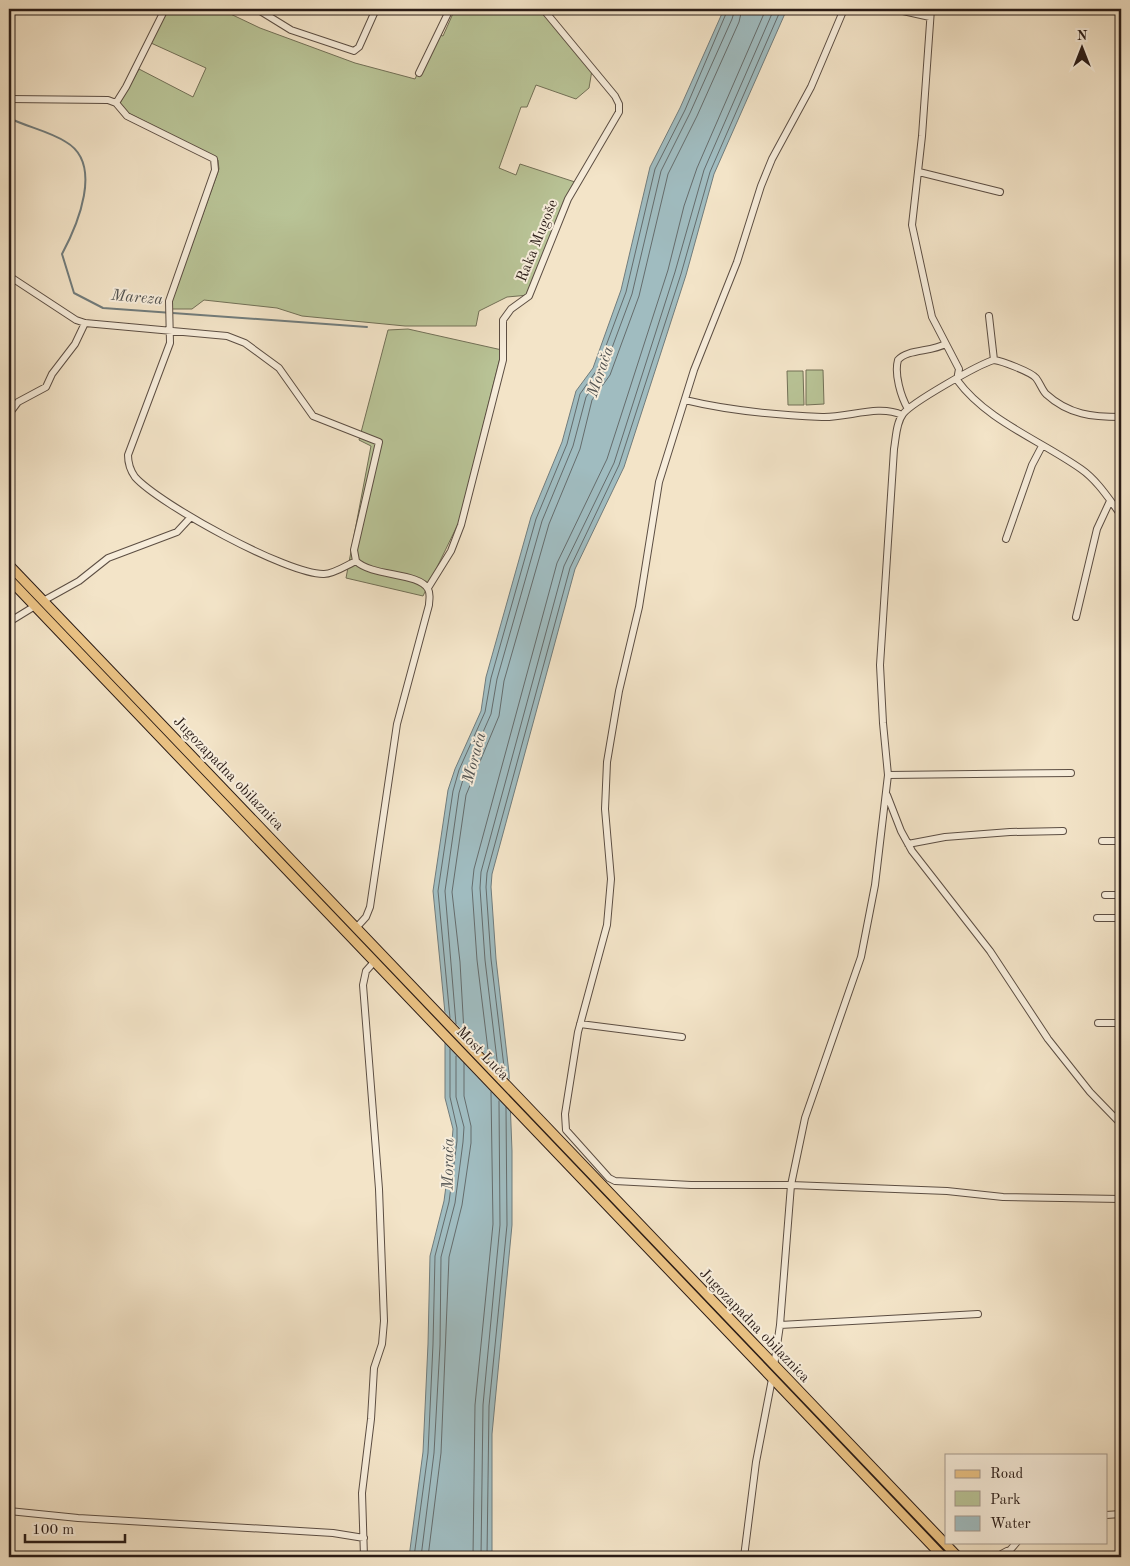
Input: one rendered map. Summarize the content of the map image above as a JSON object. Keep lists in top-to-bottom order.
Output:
{
  "streets": {
    "main road": ["Jugozapadna obilaznica", "Most Luča"],
    "street": ["Raka Mugoše"]
  },
  "crossings": [
    ["Jugozapadna obilaznica", "Most Luča"]
  ],
  "water": ["Mareza", "Morača"],
  "legend": ["Road", "Park", "Water"],
  "scale_bar": "100 m",
  "north": "top"
}
